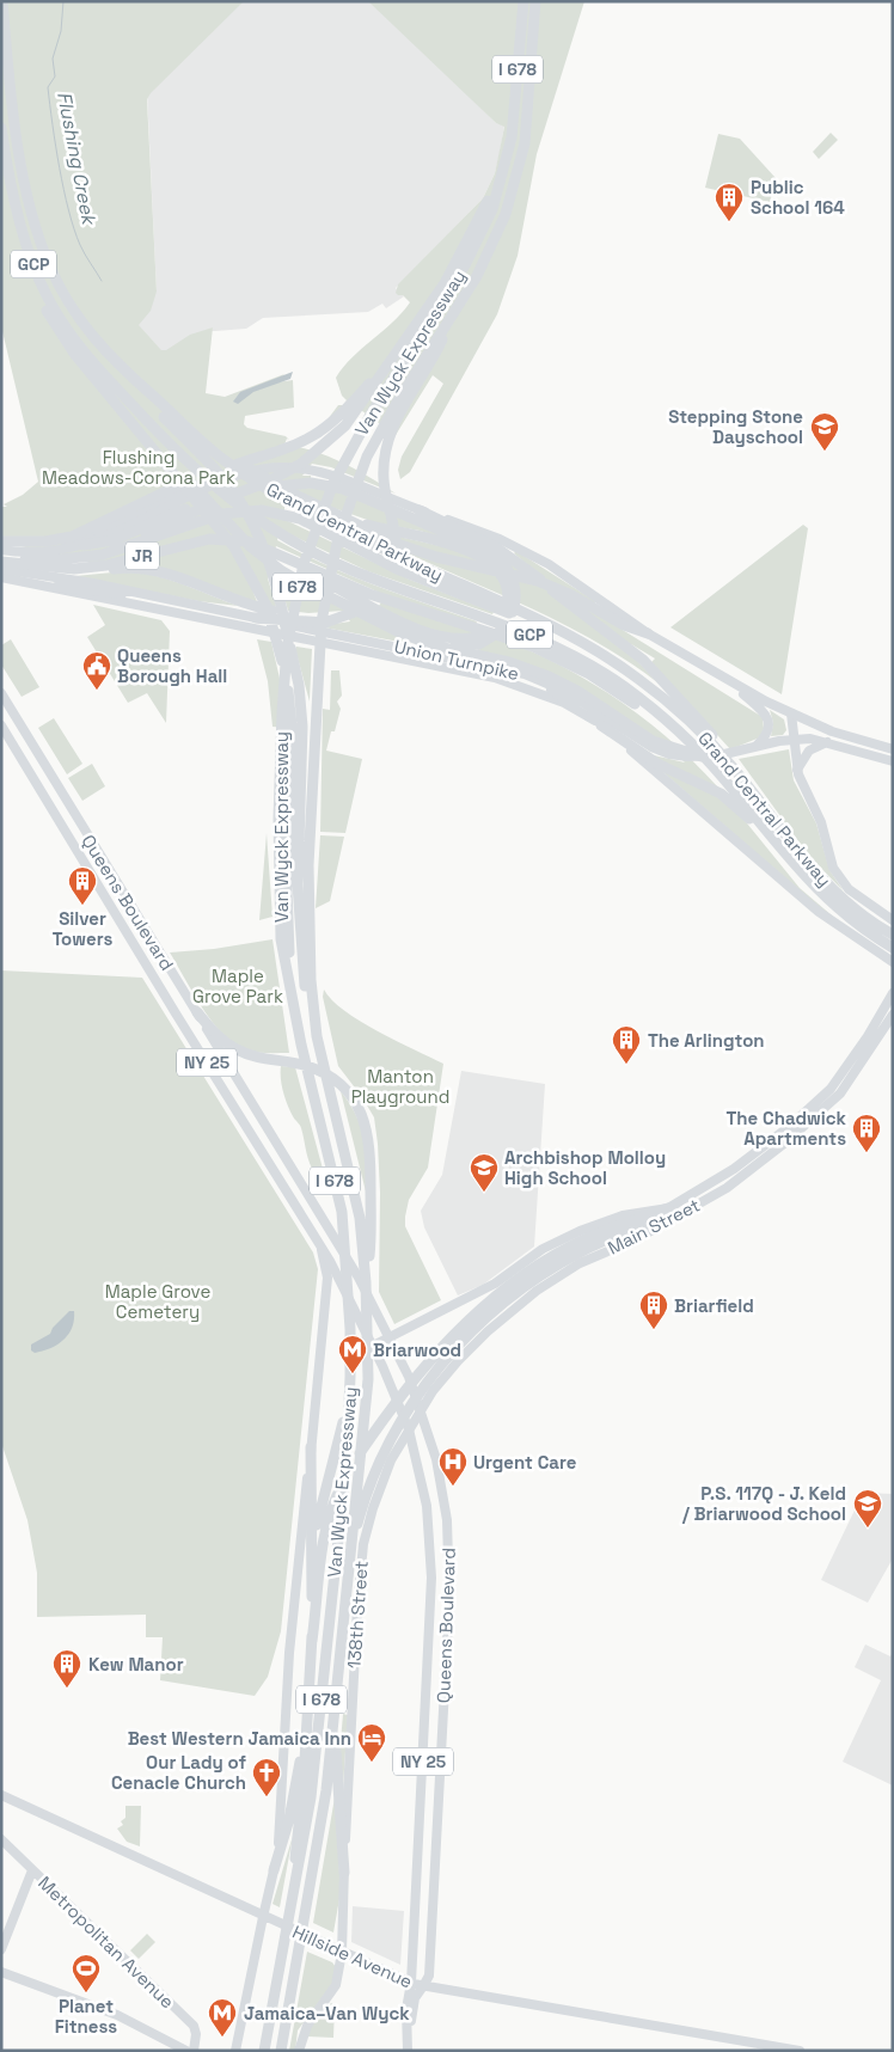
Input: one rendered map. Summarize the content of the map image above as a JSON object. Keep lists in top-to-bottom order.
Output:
{
  "streets": {
    "highway": [
      "I 678",
      "GCP",
      "Van Wyck Expressway",
      "Grand Central Parkway",
      "JR"
    ],
    "main road": [
      "Union Turnpike",
      "Queens Boulevard",
      "NY 25",
      "Main Street",
      "138th Street",
      "Metropolitan Avenue",
      "Hillside Avenue"
    ]
  },
  "crossings": [
    ["Van Wyck Expressway", "Queens Boulevard"],
    ["Van Wyck Expressway", "Hillside Avenue"],
    ["Grand Central Parkway", "Union Turnpike"],
    ["Queens Boulevard", "Main Street"],
    ["Queens Boulevard", "138th Street"],
    ["Queens Boulevard", "Hillside Avenue"],
    ["Main Street", "138th Street"],
    ["138th Street", "Hillside Avenue"]
  ],
  "water": ["Flushing Creek"],
  "parks": [
    "Flushing Meadows-Corona Park",
    "Maple Grove Park",
    "Manton Playground",
    "Maple Grove Cemetery"
  ],
  "places": {
    "building": [
      "Public School 164",
      "Silver Towers",
      "The Arlington",
      "The Chadwick Apartments",
      "Briarfield",
      "Kew Manor"
    ],
    "school or university": ["Stepping Stone Dayschool", "Archbishop Molloy High School", "P.S. 117Q - J. Keld / Briarwood School"],
    "public building": ["Queens Borough Hall"],
    "metro station": ["Briarwood", "Jamaica–Van Wyck"],
    "hospital": ["Urgent Care"],
    "hotel": ["Best Western Jamaica Inn"],
    "church": ["Our Lady of Cenacle Church"],
    "sports": ["Planet Fitness"]
  }
}
